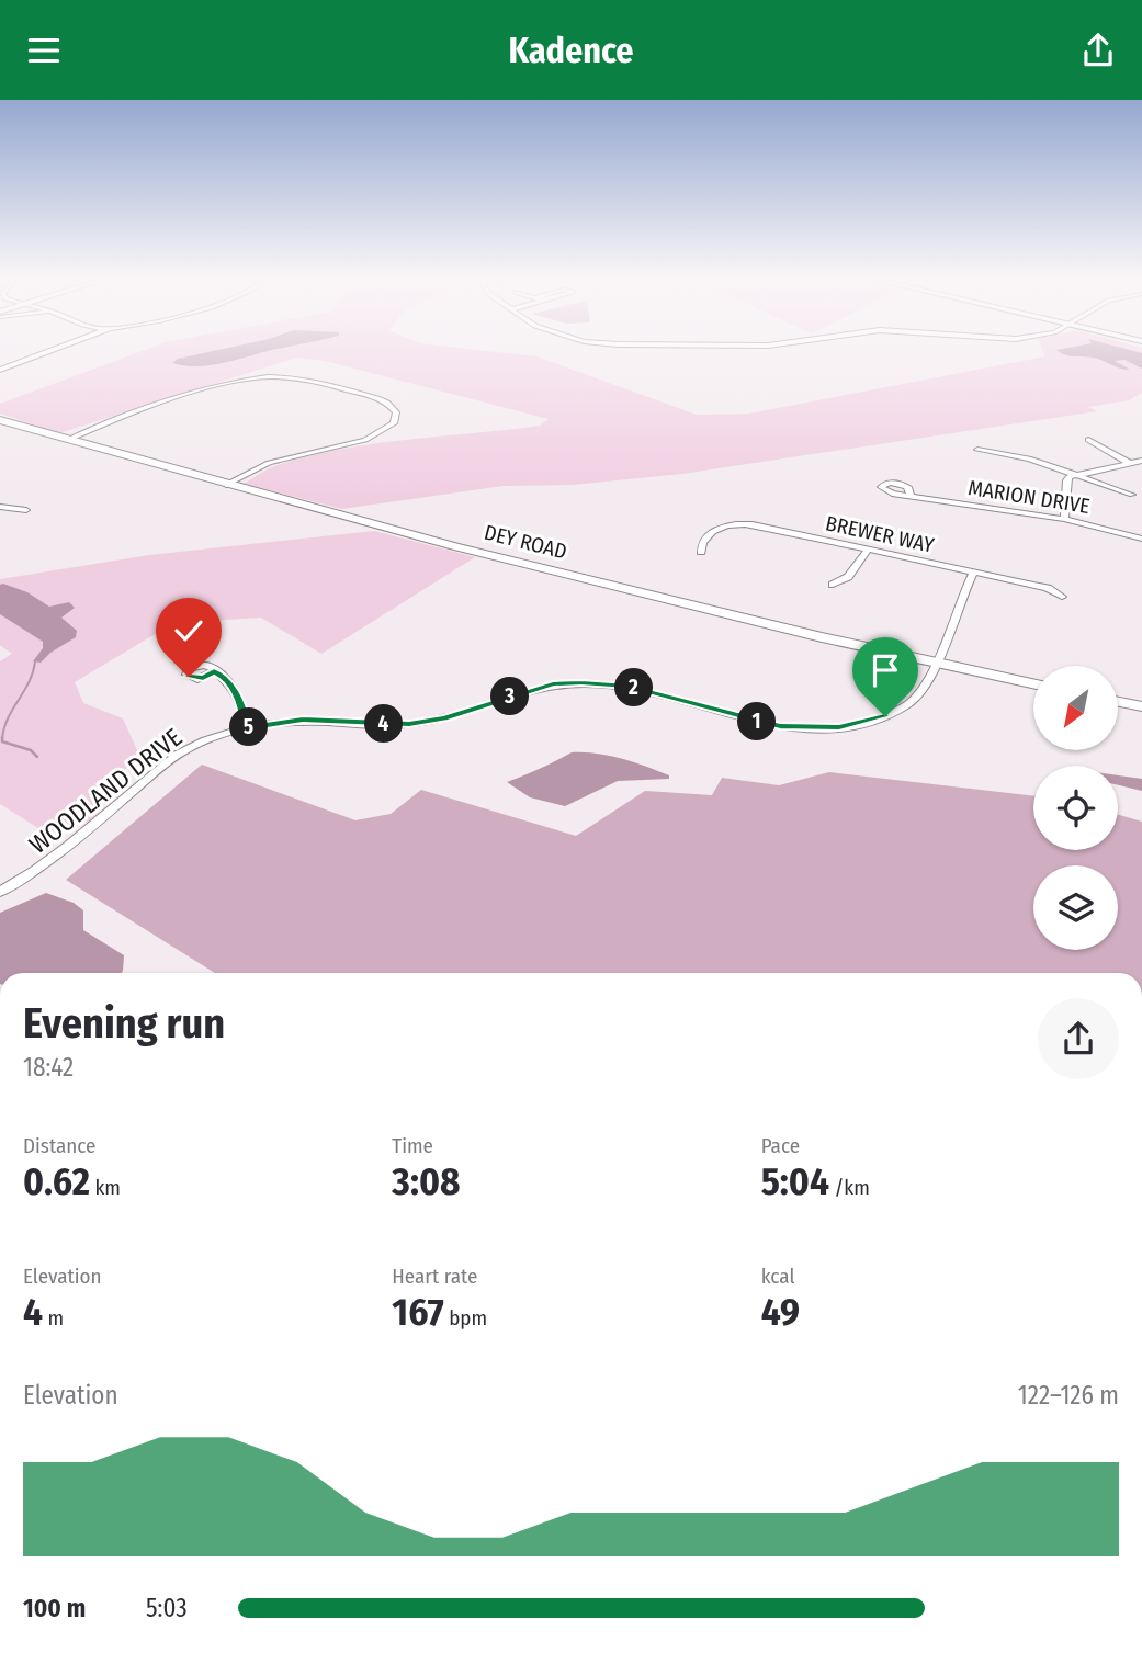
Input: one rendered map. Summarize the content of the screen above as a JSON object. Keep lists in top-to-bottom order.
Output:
{
  "streets": {
    "main road": ["DEY ROAD"],
    "street": ["MARION DRIVE", "BREWER WAY", "WOODLAND DRIVE"]
  },
  "crossings": [
    ["BREWER WAY", "WOODLAND DRIVE"],
    ["DEY ROAD", "WOODLAND DRIVE"]
  ],
  "north": "bottom left",
  "page": {
    "header": "Kadence",
    "pins": [
      "2",
      "3",
      "1",
      "4",
      "5"
    ],
    "heading": ["Evening run", "18:42"],
    "stats": [
      ["Distance", "0.62 km"],
      ["Time", "3:08"],
      ["Pace", "5:04 /km"],
      ["Elevation", "4 m"],
      ["Heart rate", "167 bpm"],
      ["kcal", "49"]
    ],
    "chart": ["Elevation", "122–126 m"],
    "list": [
      {
        "name": "100 m",
        "note": "5:03"
      }
    ]
  }
}
